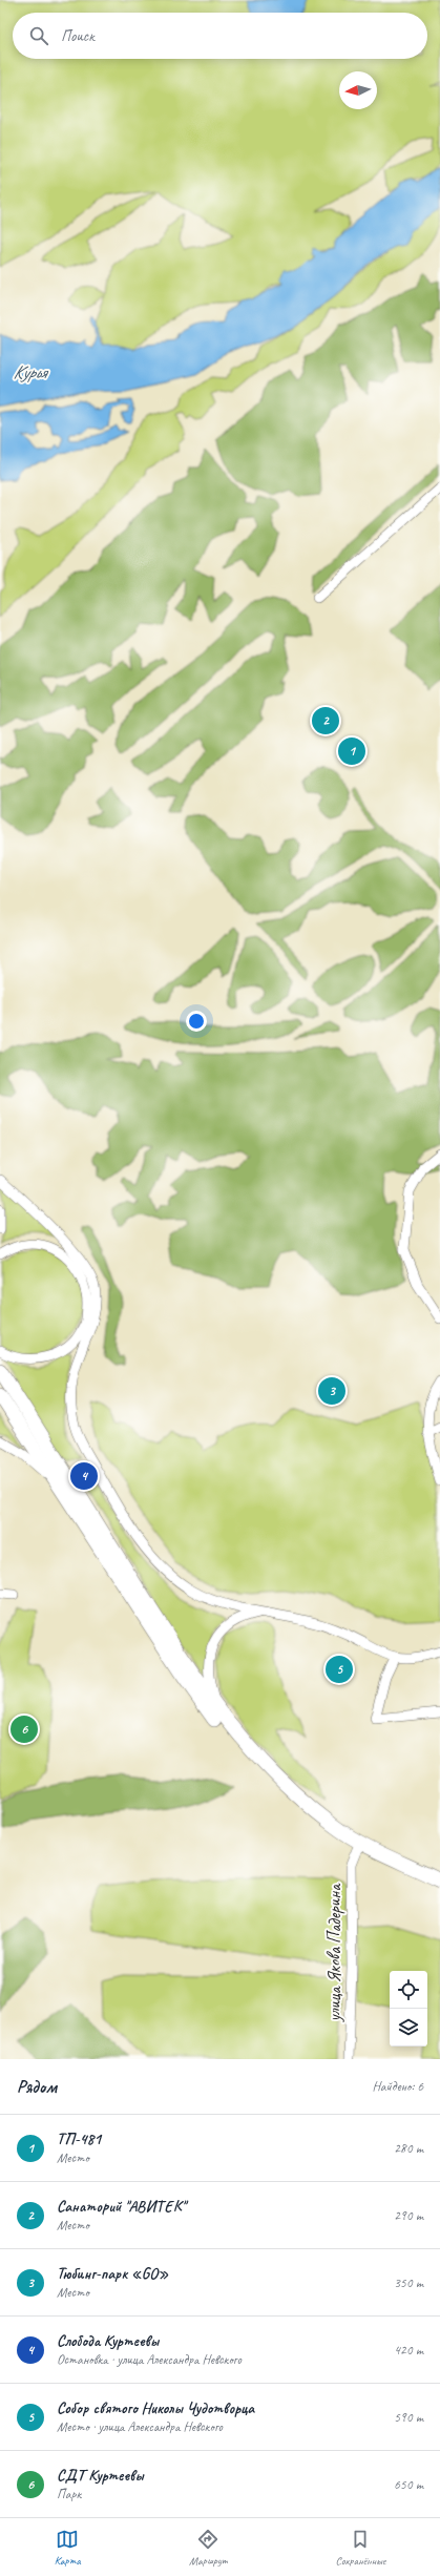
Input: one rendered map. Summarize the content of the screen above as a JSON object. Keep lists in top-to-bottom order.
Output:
{
  "streets": {
    "street": ["улица Якова Падерина"]
  },
  "water": ["Курья"],
  "north": "left",
  "page": {
    "search": "Поиск",
    "pins": [
      "2",
      "1",
      "3",
      "4",
      "5",
      "6"
    ],
    "heading": ["Рядом", "Найдено: 6"],
    "list": [
      {
        "mark": "1",
        "name": "ТП-481",
        "note": "Место",
        "value": "280 m"
      },
      {
        "mark": "2",
        "name": "Санаторий \"АВИТЕК\"",
        "note": "Место",
        "value": "290 m"
      },
      {
        "mark": "3",
        "name": "Тюбинг-парк «GO»",
        "note": "Место",
        "value": "350 m"
      },
      {
        "mark": "4",
        "name": "Слобода Куртеевы",
        "note": "Остановка · улица Александра Невского",
        "value": "420 m"
      },
      {
        "mark": "5",
        "name": "Собор святого Николы Чудотворца",
        "note": "Место · улица Александра Невского",
        "value": "590 m"
      },
      {
        "mark": "6",
        "name": "СДТ Куртеевы",
        "note": "Парк",
        "value": "650 m"
      }
    ],
    "nav": ["Карта", "Маршрут", "Сохранённые"]
  }
}
